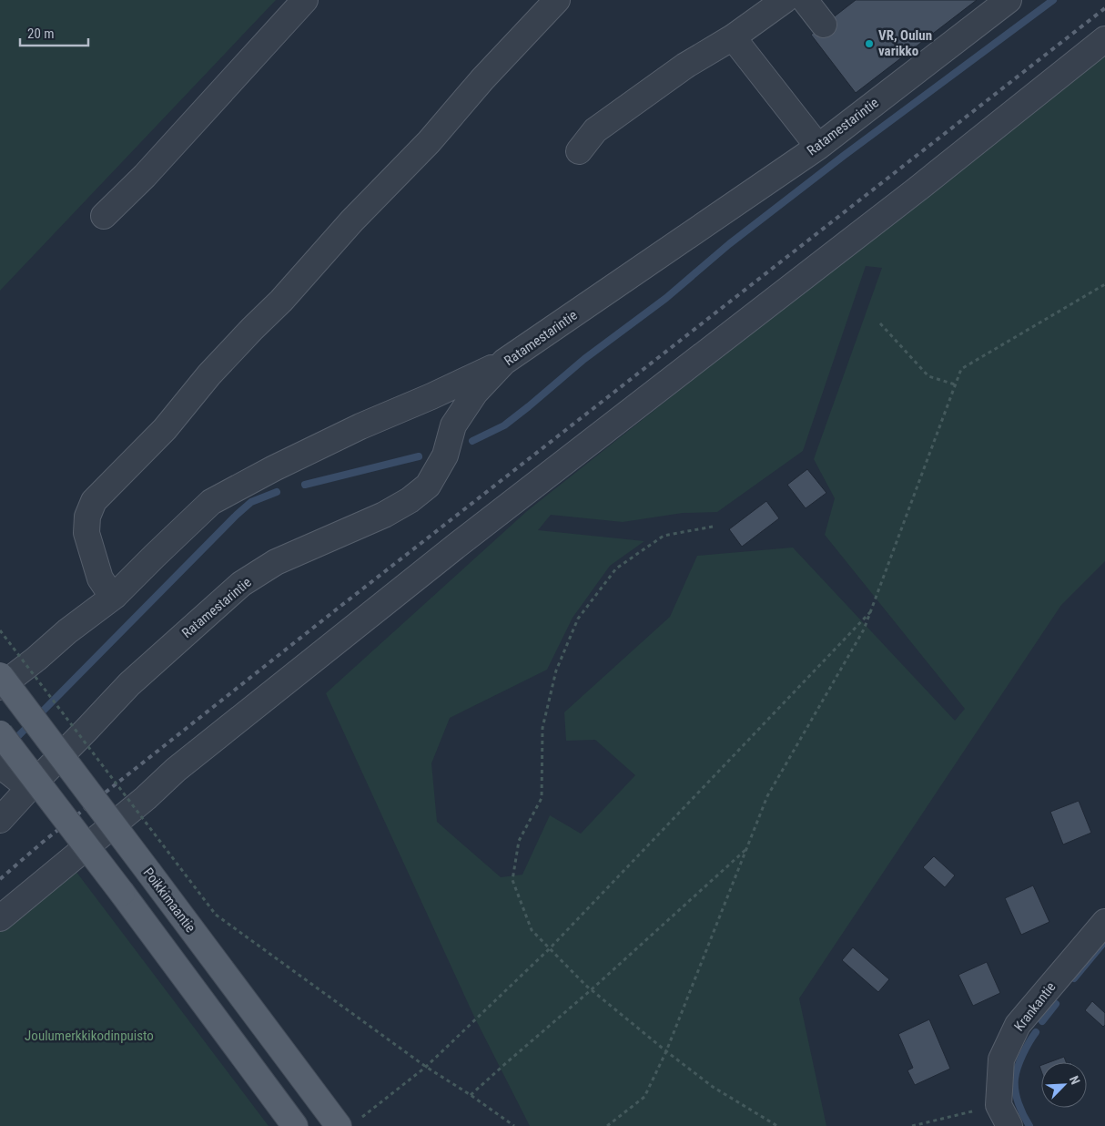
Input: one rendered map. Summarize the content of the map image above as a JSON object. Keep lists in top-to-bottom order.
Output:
{
  "streets": {
    "main road": ["Poikkimaantie"],
    "street": ["Ratamestarintie", "Krankantie"]
  },
  "parks": ["Joulumerkkikodinpuisto"],
  "places": ["VR, Oulun varikko"],
  "scale_bar": "20 m",
  "north": "top right"
}
